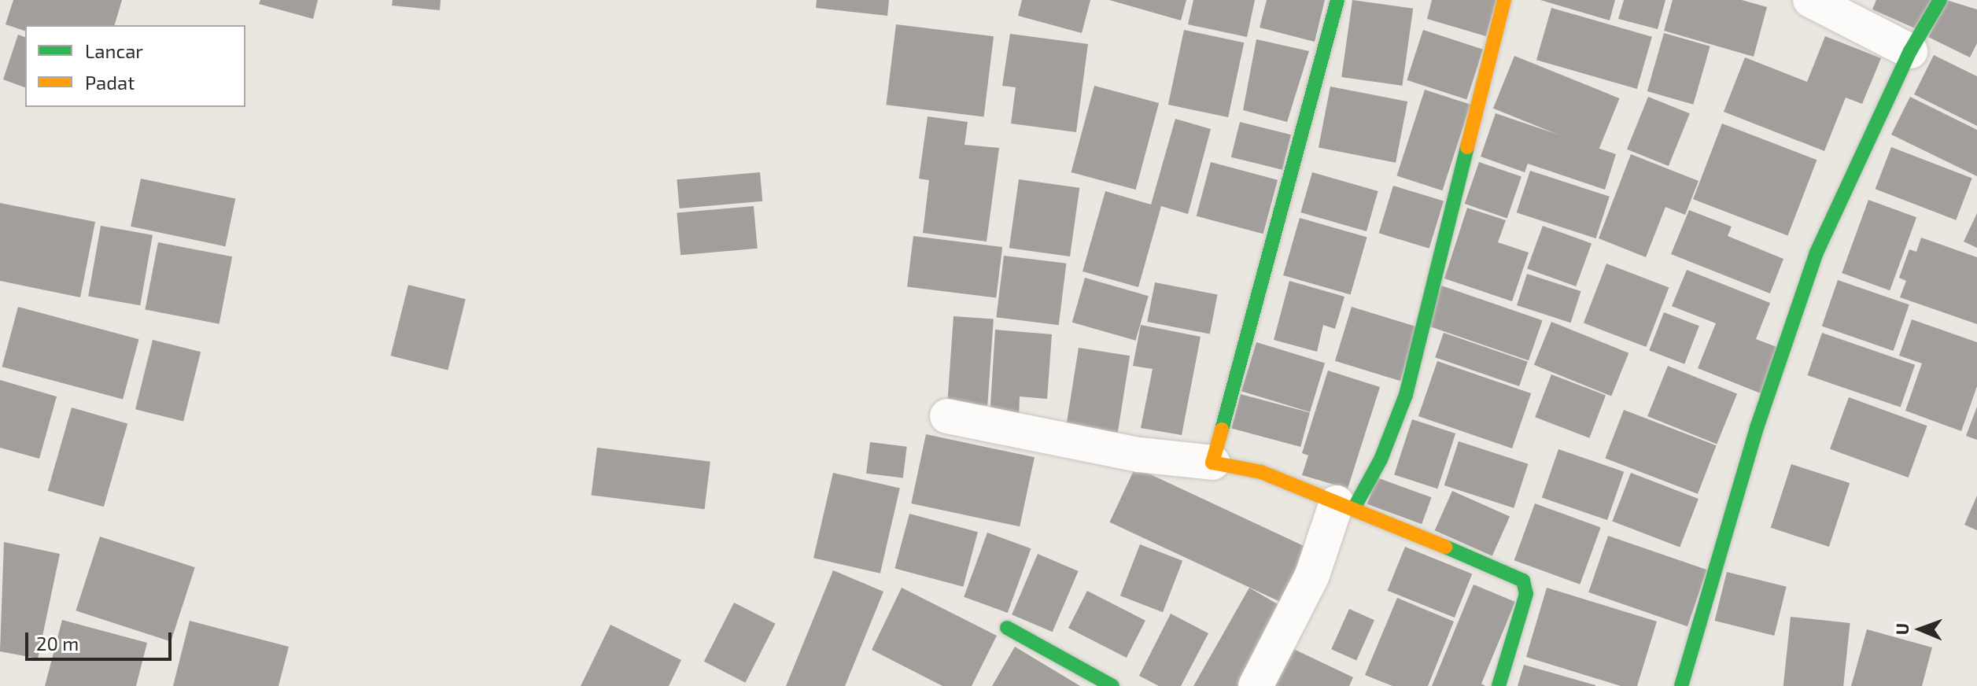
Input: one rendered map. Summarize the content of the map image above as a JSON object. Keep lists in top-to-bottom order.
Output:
{
  "legend": ["Lancar", "Padat"],
  "scale_bar": "20 m",
  "north": "left"
}
